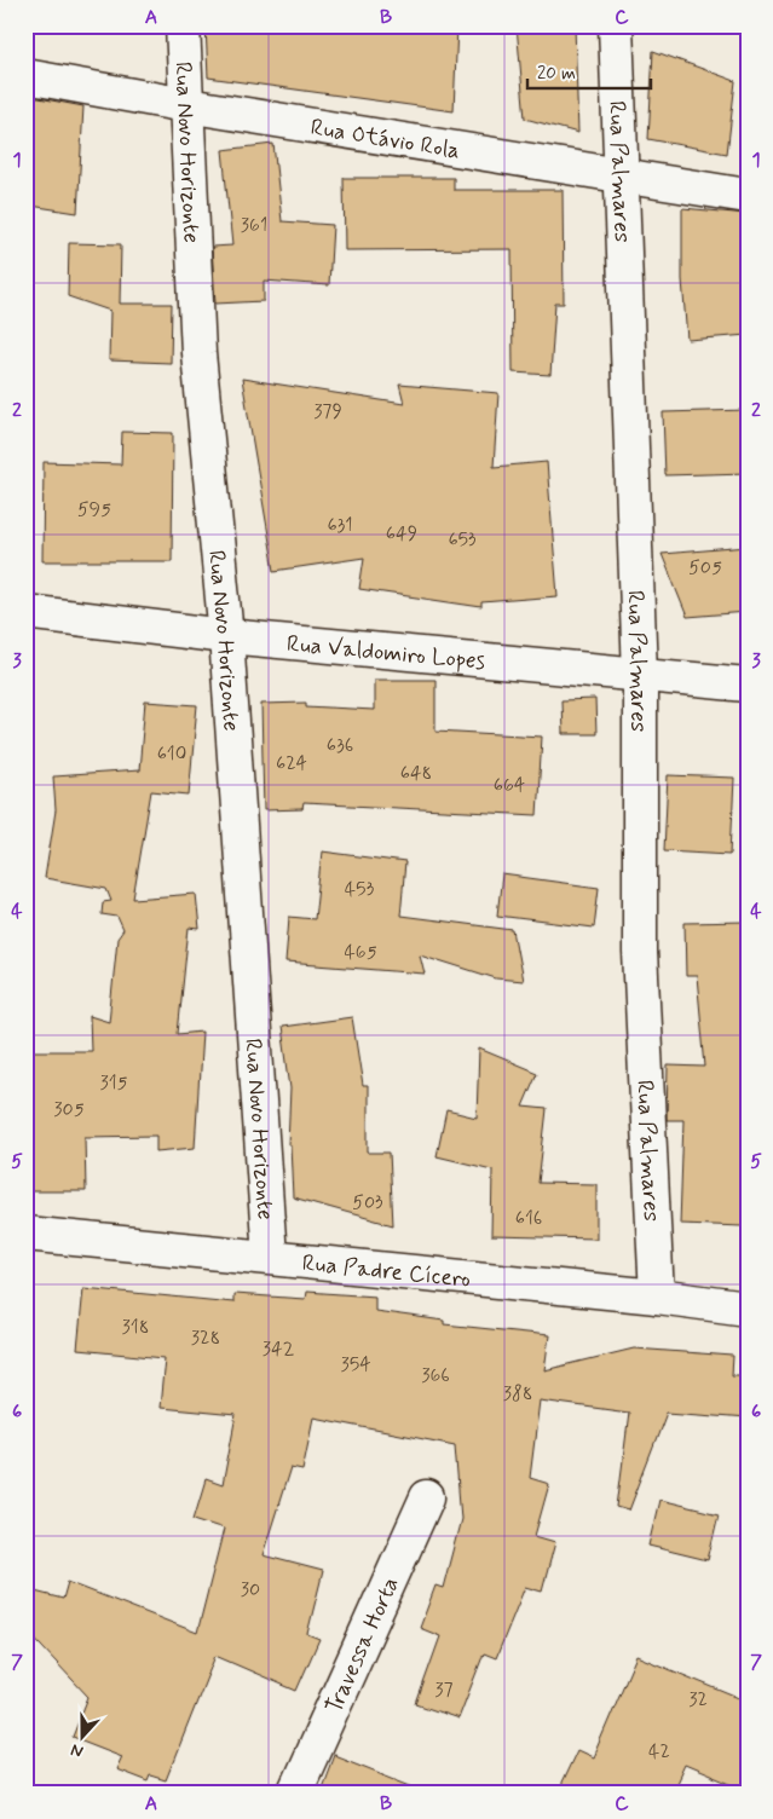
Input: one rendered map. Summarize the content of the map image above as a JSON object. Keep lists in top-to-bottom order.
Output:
{
  "streets": {
    "street": [
      "Rua Otávio Rola",
      "Rua Novo Horizonte",
      "Rua Palmares",
      "Rua Valdomiro Lopes",
      "Rua Padre Cícero",
      "Travessa Horta"
    ]
  },
  "crossings": [
    ["Rua Otávio Rola", "Rua Novo Horizonte"],
    ["Rua Otávio Rola", "Rua Palmares"],
    ["Rua Novo Horizonte", "Rua Valdomiro Lopes"],
    ["Rua Novo Horizonte", "Rua Padre Cícero"],
    ["Rua Palmares", "Rua Valdomiro Lopes"],
    ["Rua Palmares", "Rua Padre Cícero"]
  ],
  "house_numbers": [
    "361",
    "379",
    "595",
    "631",
    "649",
    "653",
    "505",
    "636",
    "610",
    "624",
    "648",
    "664",
    "453",
    "465",
    "315",
    "305",
    "503",
    "616",
    "318",
    "328",
    "342",
    "354",
    "366",
    "388",
    "30",
    "37",
    "32",
    "42"
  ],
  "scale_bar": "20 m",
  "north": "bottom",
  "grid": {
    "columns": ["A", "B", "C"],
    "rows": [
      "1",
      "2",
      "3",
      "4",
      "5",
      "6",
      "7"
    ]
  }
}
